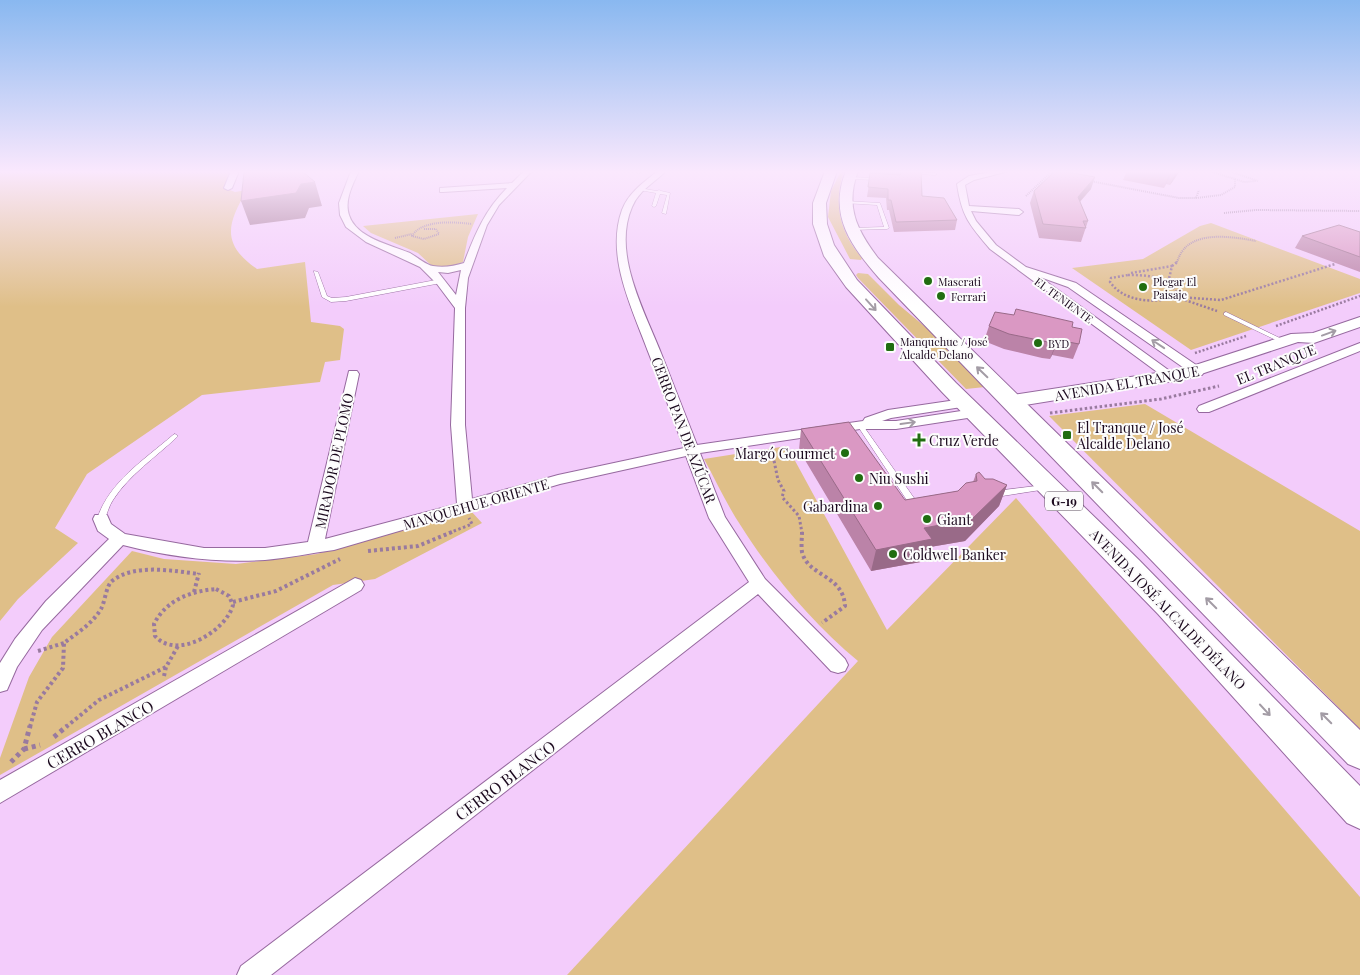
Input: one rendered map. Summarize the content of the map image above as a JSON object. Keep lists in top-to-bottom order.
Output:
{
  "streets": {
    "main road": ["AVENIDA EL TRANQUE", "G-19", "AVENIDA JOSÉ ALCALDE DÉLANO"],
    "street": [
      "EL TENIENTE",
      "EL TRANQUE",
      "CERRO PAN DE AZÚCAR",
      "MIRADOR DE PLOMO",
      "MANQUEHUE ORIENTE",
      "CERRO BLANCO"
    ]
  },
  "crossings": [
    ["EL TENIENTE", "AVENIDA EL TRANQUE"],
    ["AVENIDA EL TRANQUE", "G-19"],
    ["CERRO PAN DE AZÚCAR", "MANQUEHUE ORIENTE"],
    ["CERRO PAN DE AZÚCAR", "CERRO BLANCO"],
    ["MIRADOR DE PLOMO", "MANQUEHUE ORIENTE"],
    ["MANQUEHUE ORIENTE", "AVENIDA JOSÉ ALCALDE DÉLANO"]
  ],
  "places": {
    "other": [
      "Maserati",
      "Plegar El Paisaje",
      "Ferrari",
      "BYD",
      "Margó Gourmet",
      "Niu Sushi",
      "Gabardina",
      "Giant",
      "Coldwell Banker"
    ],
    "transit": ["Manquehue / José Alcalde Delano", "El Tranque / José Alcalde Delano"],
    "health": ["Cruz Verde"]
  }
}
